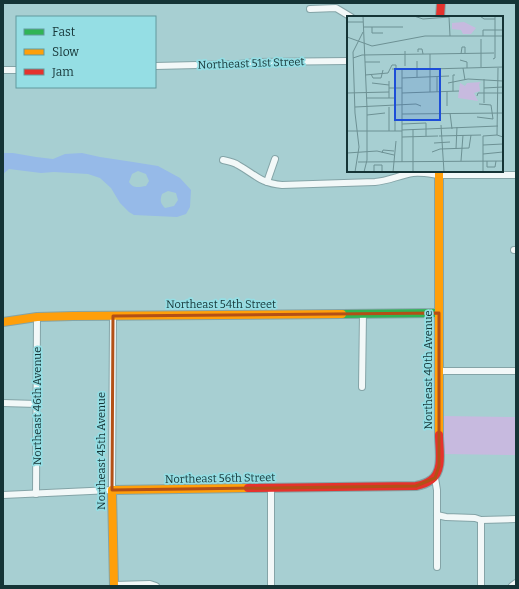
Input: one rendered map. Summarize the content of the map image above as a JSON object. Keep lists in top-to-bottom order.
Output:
{
  "streets": {
    "street": [
      "Northeast 51st Street",
      "Northeast 54th Street",
      "Northeast 40th Avenue",
      "Northeast 46th Avenue",
      "Northeast 45th Avenue",
      "Northeast 56th Street"
    ]
  },
  "crossings": [
    ["Northeast 54th Street", "Northeast 40th Avenue"],
    ["Northeast 54th Street", "Northeast 46th Avenue"],
    ["Northeast 54th Street", "Northeast 45th Avenue"],
    ["Northeast 40th Avenue", "Northeast 56th Street"],
    ["Northeast 46th Avenue", "Northeast 56th Street"],
    ["Northeast 45th Avenue", "Northeast 56th Street"]
  ],
  "legend": ["Fast", "Slow", "Jam"]
}
